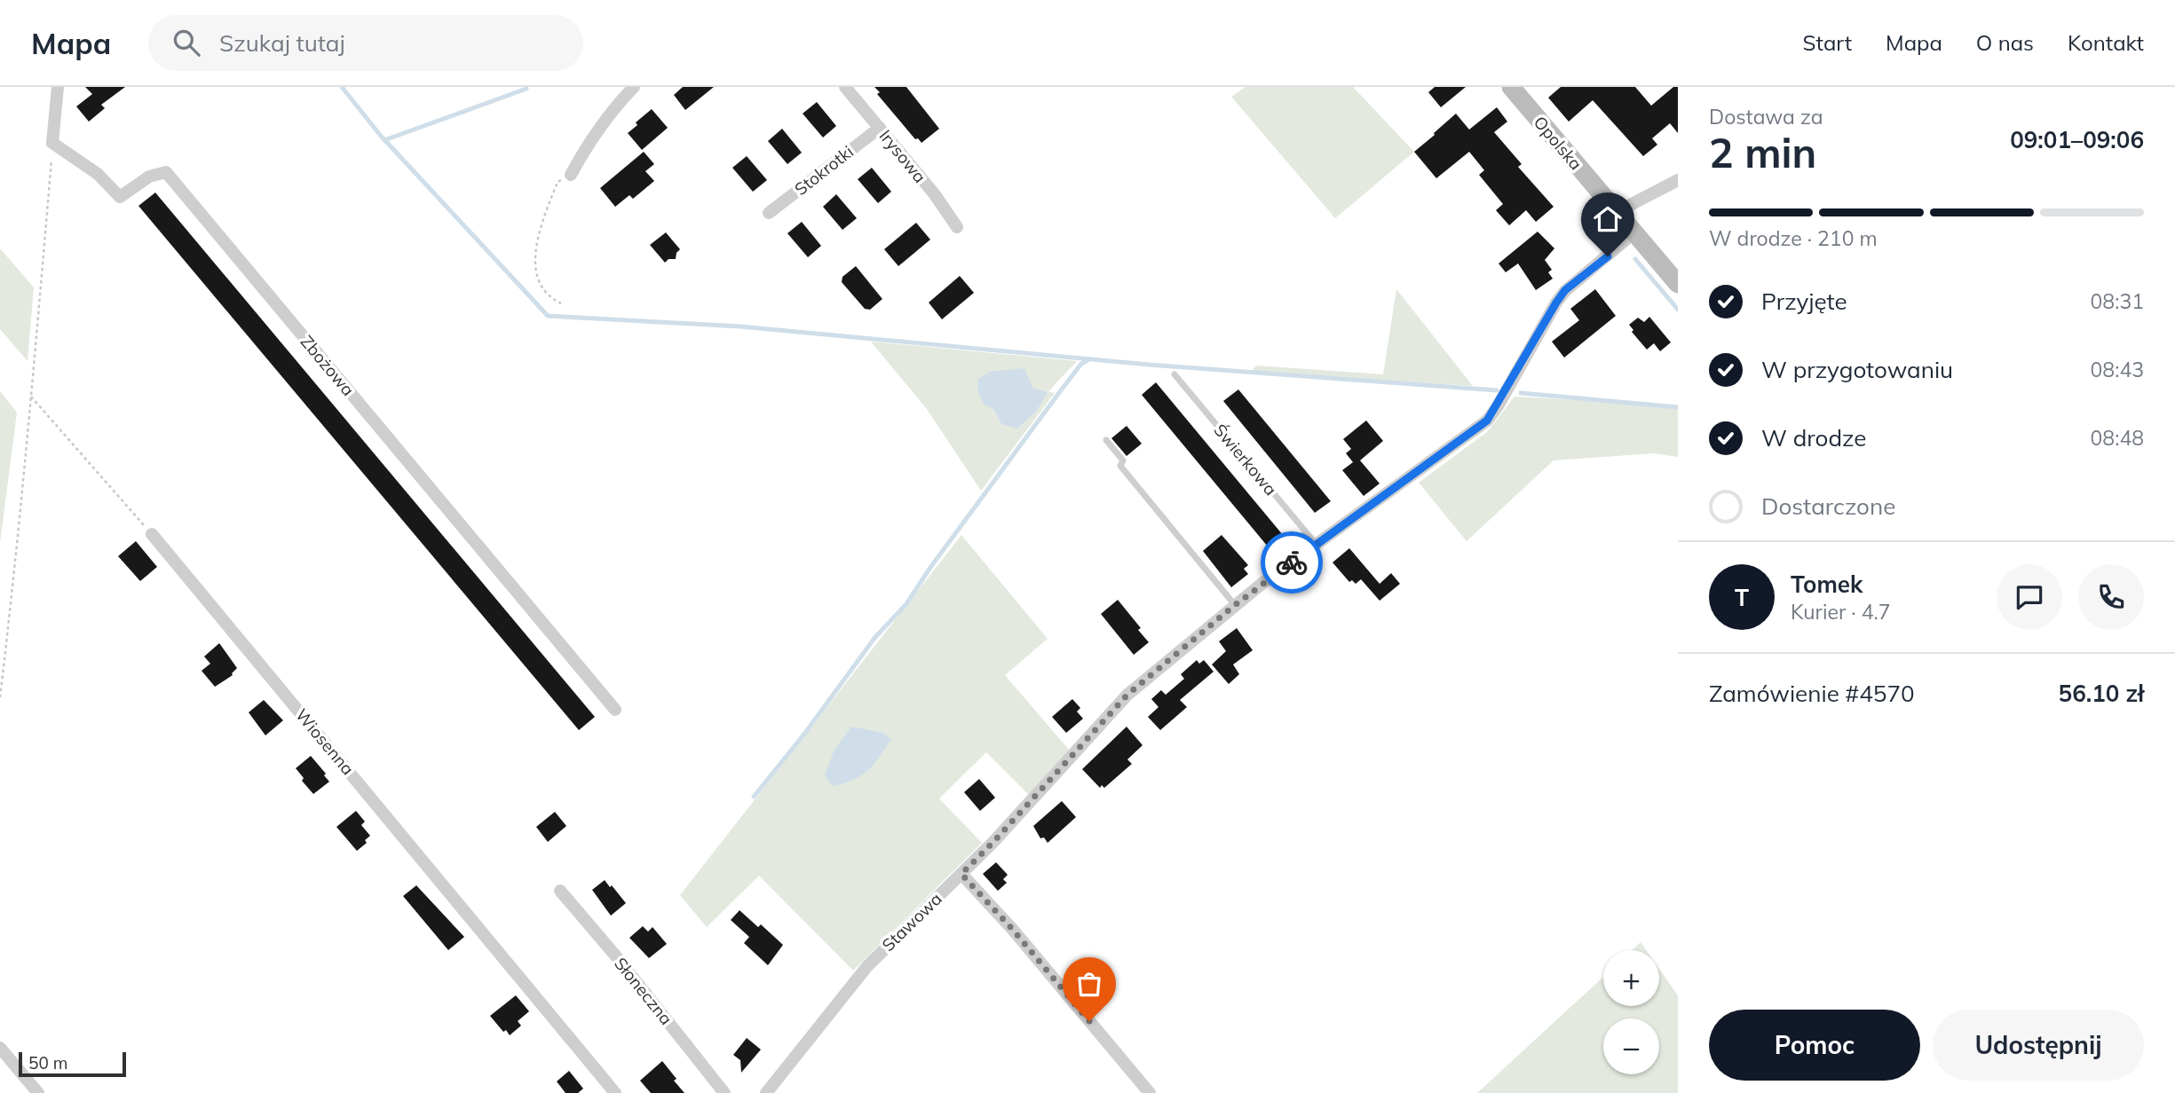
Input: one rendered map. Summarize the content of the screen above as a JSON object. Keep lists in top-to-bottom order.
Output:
{
  "streets": {
    "main road": ["Opolska"],
    "street": [
      "Irysowa",
      "Stokrotki",
      "Zbożowa",
      "Wiosenna",
      "Stawowa",
      "Słoneczna"
    ],
    "lane": ["Świerkowa"]
  },
  "crossings": [
    ["Opolska", "Stawowa"],
    ["Irysowa", "Stokrotki"],
    ["Świerkowa", "Stawowa"]
  ],
  "scale_bar": "50 m",
  "page": {
    "header": "Mapa",
    "search": "Szukaj tutaj",
    "nav": [
      "Start",
      "Mapa",
      "O nas",
      "Kontakt"
    ],
    "heading": ["2 min", "Dostawa za", "09:01–09:06"],
    "panel": [
      "Tomek",
      "Kurier · 4.7",
      "Zamówienie #4570",
      "56.10 zł"
    ],
    "bar": "W drodze · 210 m",
    "list": [
      ["Przyjęte", "08:31"],
      ["W przygotowaniu", "08:43"],
      ["W drodze", "08:48"],
      "Dostarczone"
    ],
    "round": "T",
    "map_buttons": ["+", "−"],
    "buttons": ["Pomoc", "Udostępnij"],
    "scale": "50 m"
  }
}
